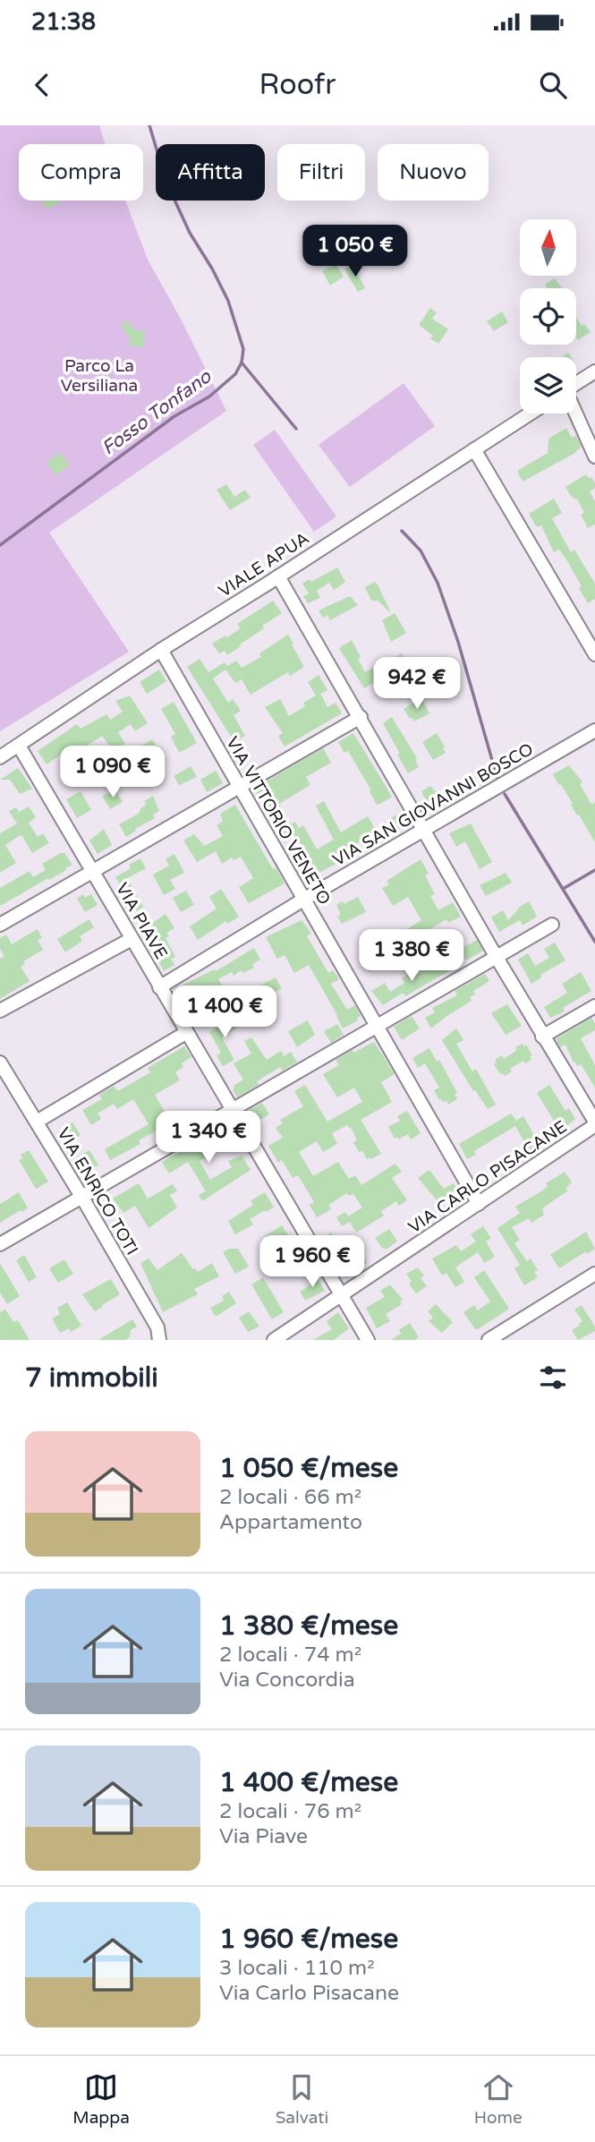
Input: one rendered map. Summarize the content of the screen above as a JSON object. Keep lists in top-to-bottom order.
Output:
{
  "streets": {
    "street": [
      "VIALE APUA",
      "VIA SAN GIOVANNI BOSCO",
      "VIA VITTORIO VENETO",
      "VIA PIAVE",
      "VIA CARLO PISACANE",
      "VIA ENRICO TOTI"
    ]
  },
  "crossings": [
    ["VIALE APUA", "VIA VITTORIO VENETO"],
    ["VIALE APUA", "VIA PIAVE"],
    ["VIA SAN GIOVANNI BOSCO", "VIA VITTORIO VENETO"],
    ["VIA SAN GIOVANNI BOSCO", "VIA PIAVE"],
    ["VIA VITTORIO VENETO", "VIA CARLO PISACANE"],
    ["VIA PIAVE", "VIA CARLO PISACANE"]
  ],
  "water": ["Fosso Tonfano"],
  "parks": ["Parco La Versiliana"],
  "north": "top",
  "page": {
    "status": "21:38",
    "header": "Roofr",
    "chip": [
      "Compra",
      "Affitta",
      "Filtri",
      "Nuovo"
    ],
    "price": [
      "1 050 €",
      "942 €",
      "1 090 €",
      "1 380 €",
      "1 400 €",
      "1 340 €",
      "1 960 €"
    ],
    "heading": "7 immobili",
    "list": [
      {
        "name": "1 050 €/mese",
        "note": "2 locali · 66 m² · Appartamento"
      },
      {
        "name": "1 380 €/mese",
        "note": "2 locali · 74 m² · Via Concordia"
      },
      {
        "name": "1 400 €/mese",
        "note": "2 locali · 76 m² · Via Piave"
      },
      {
        "name": "1 960 €/mese",
        "note": "3 locali · 110 m² · Via Carlo Pisacane"
      }
    ],
    "tabs": ["Mappa", "Salvati", "Home"]
  }
}
